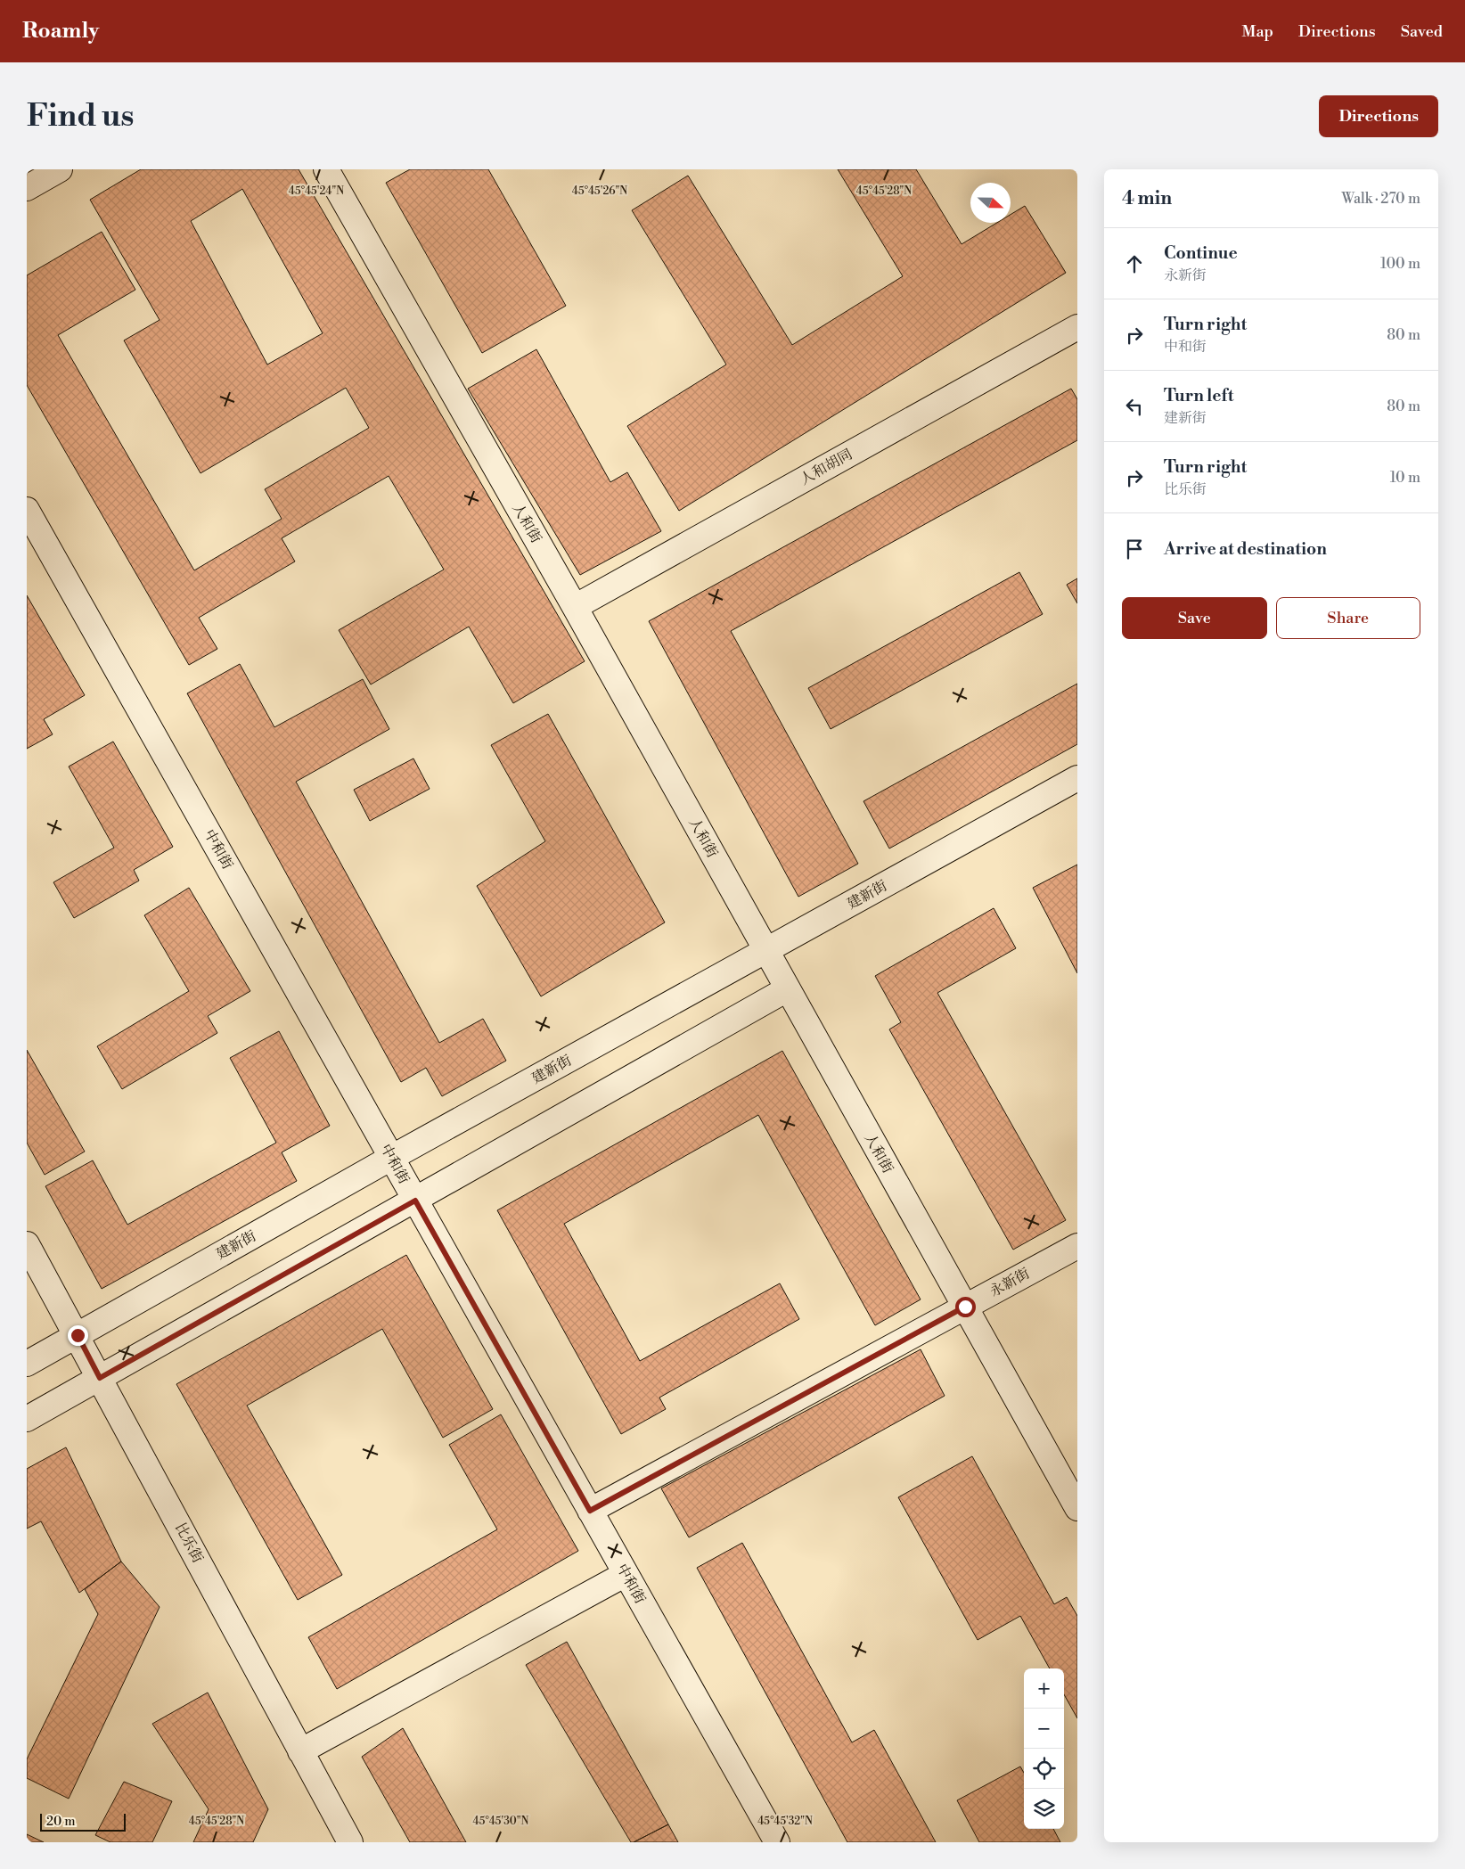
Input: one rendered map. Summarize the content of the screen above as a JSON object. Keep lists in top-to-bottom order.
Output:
{
  "streets": {
    "street": [
      "人和胡同",
      "人和街",
      "中和街",
      "建新街",
      "永新街",
      "比乐街"
    ]
  },
  "crossings": [
    ["人和胡同", "人和街"],
    ["人和街", "建新街"],
    ["人和街", "永新街"],
    ["中和街", "建新街"],
    ["中和街", "永新街"],
    ["建新街", "比乐街"]
  ],
  "scale_bar": "20 m",
  "north": "right",
  "page": {
    "header": "Roamly",
    "nav": ["Map", "Directions", "Saved"],
    "buttons": [
      "Directions",
      ["Save", "Share"]
    ],
    "title": "Find us",
    "heading": ["4 min", "Walk · 270 m"],
    "list": [
      ["Continue", "永新街", "100 m"],
      ["Turn right", "中和街", "80 m"],
      ["Turn left", "建新街", "80 m"],
      ["Turn right", "比乐街", "10 m"],
      "Arrive at destination"
    ],
    "map_buttons": ["+", "−"],
    "scale": "20 m"
  },
  "coordinates": [
    "45°45'24\"N",
    "45°45'26\"N",
    "45°45'28\"N",
    "45°45'30\"N",
    "45°45'32\"N"
  ]
}
